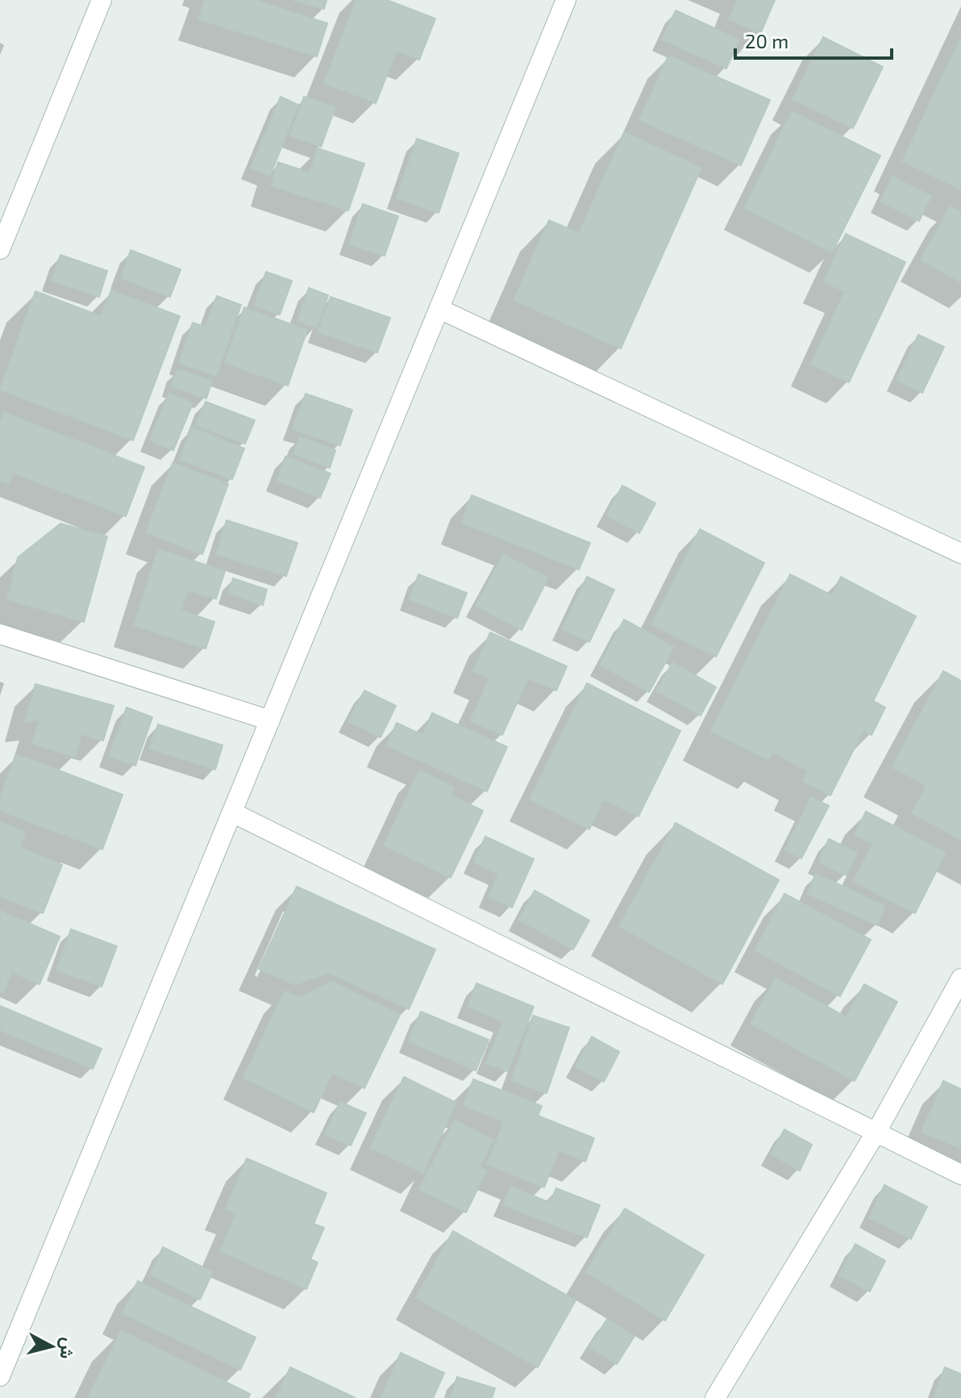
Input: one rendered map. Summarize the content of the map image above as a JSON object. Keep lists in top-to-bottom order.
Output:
{
  "scale_bar": "20 m",
  "north": "right"
}
